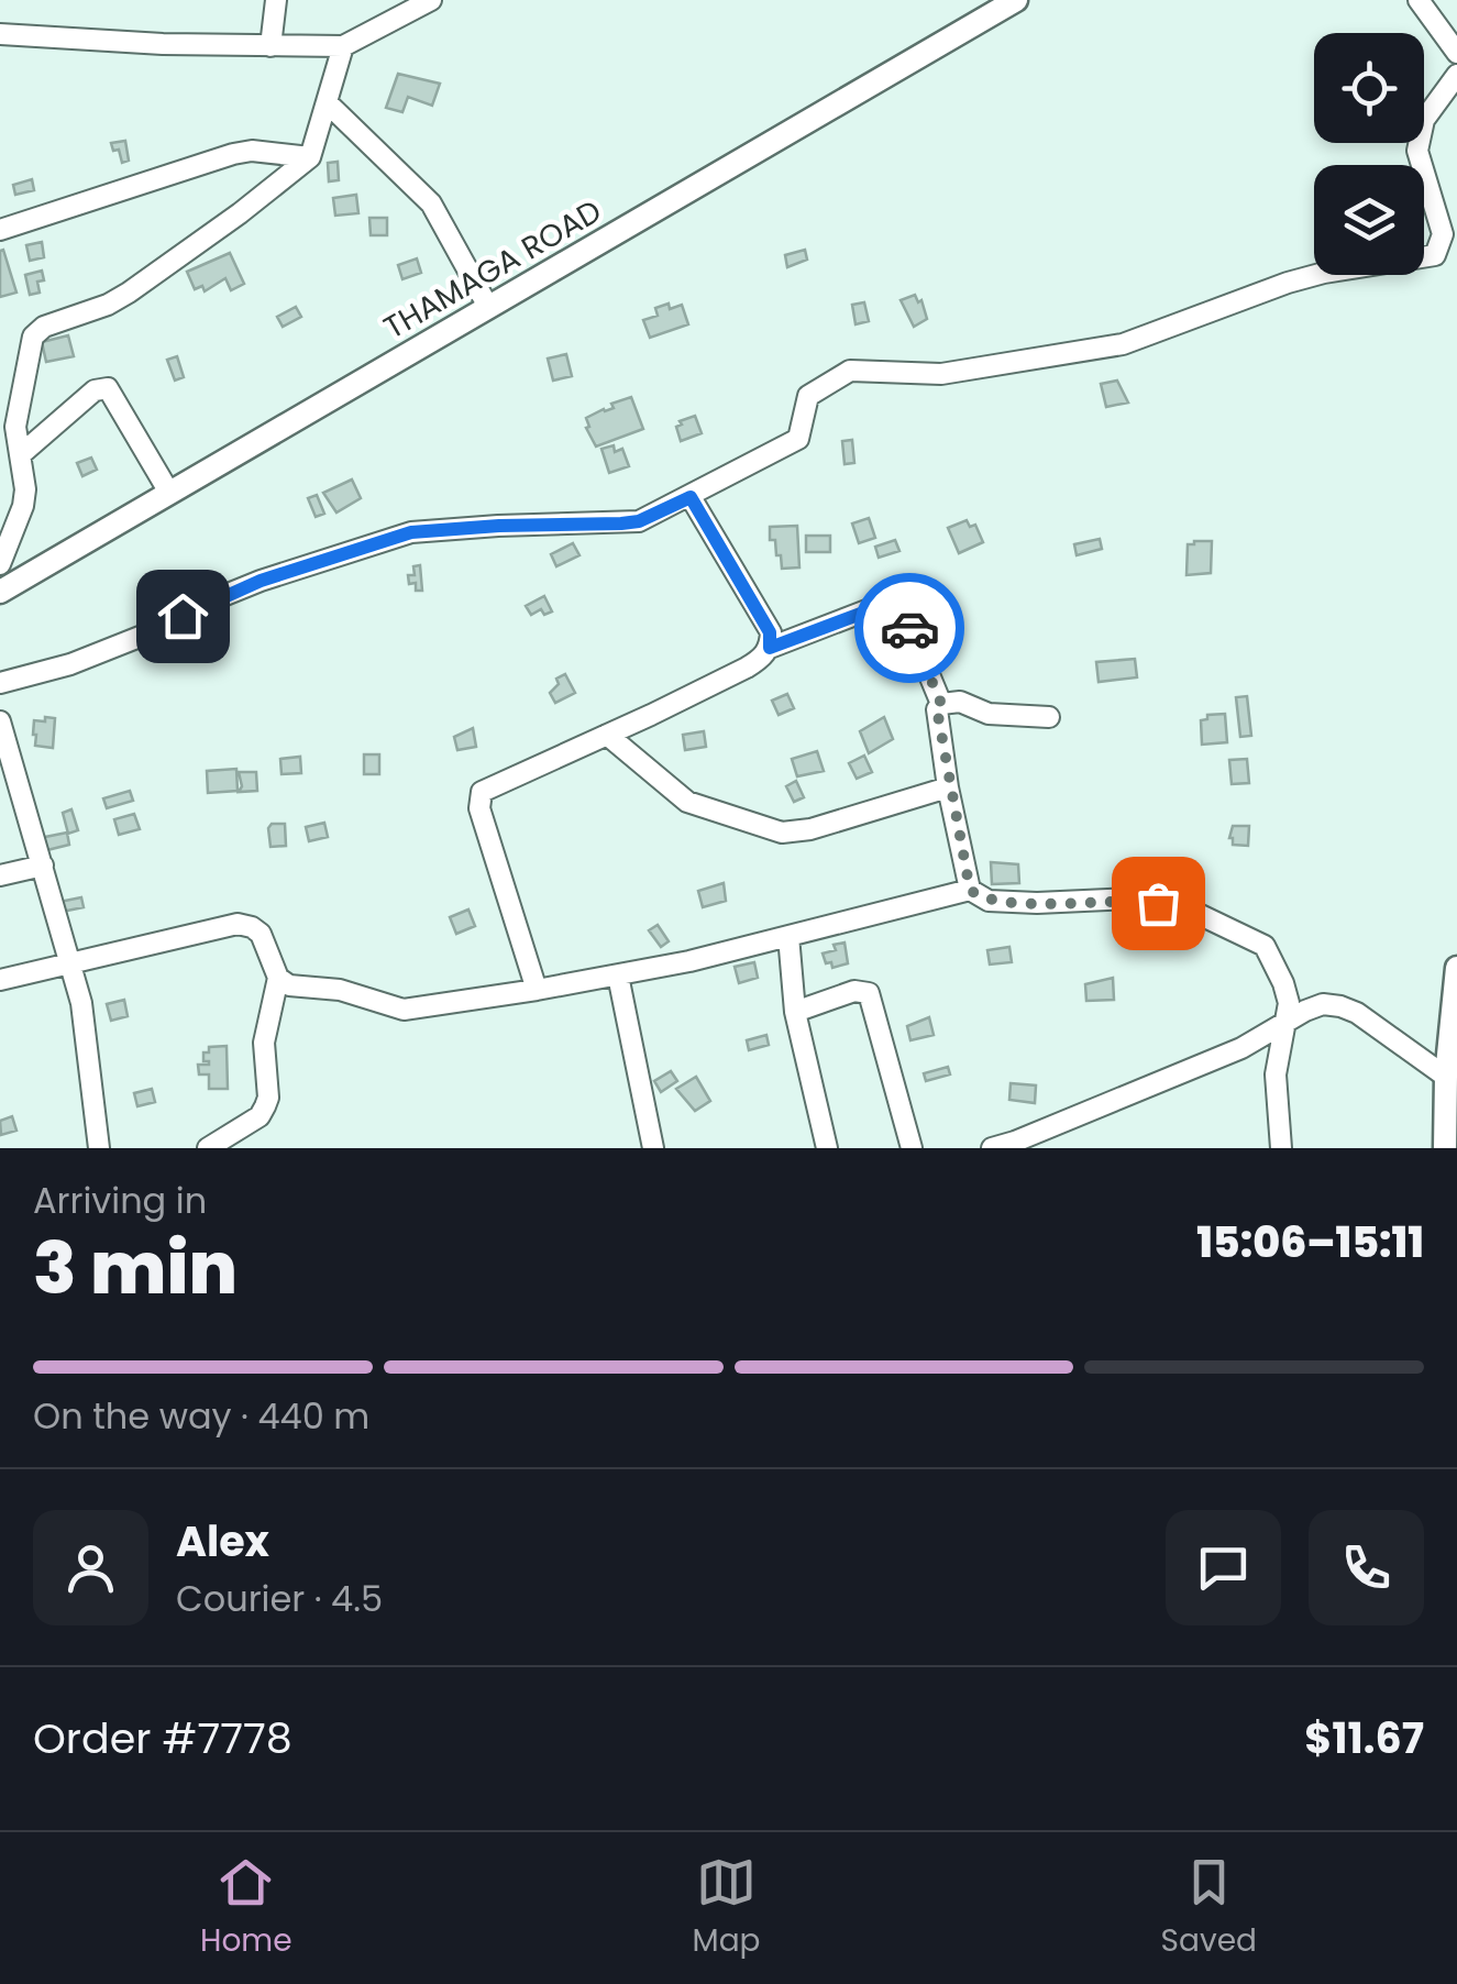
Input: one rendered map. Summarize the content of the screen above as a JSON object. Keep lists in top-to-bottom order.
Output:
{
  "streets": {
    "main road": ["THAMAGA ROAD"]
  },
  "page": {
    "heading": ["3 min", "Arriving in", "15:06–15:11"],
    "panel": [
      "Alex",
      "Courier · 4.5",
      "Order #7778",
      "$11.67"
    ],
    "bar": "On the way · 440 m",
    "tabs": ["Home", "Map", "Saved"]
  }
}
